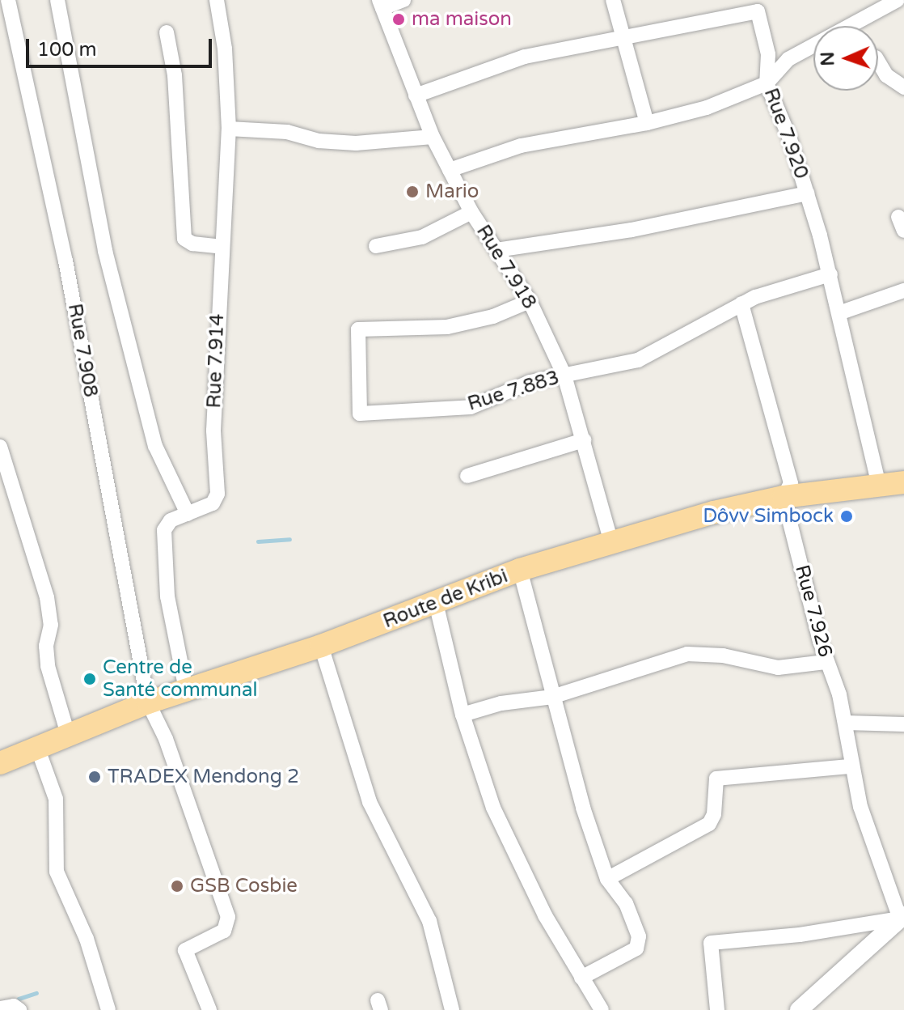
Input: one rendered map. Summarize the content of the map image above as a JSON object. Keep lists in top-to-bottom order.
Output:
{
  "streets": {
    "main road": ["Route de Kribi"],
    "street": [
      "Rue 7.920",
      "Rue 7.918",
      "Rue 7.908",
      "Rue 7.914",
      "Rue 7.883",
      "Rue 7.926"
    ]
  },
  "crossings": [
    ["Rue 7.920", "Rue 7.918"],
    ["Rue 7.920", "Rue 7.883"],
    ["Rue 7.920", "Route de Kribi"],
    ["Rue 7.918", "Rue 7.883"],
    ["Rue 7.918", "Route de Kribi"],
    ["Rue 7.908", "Route de Kribi"],
    ["Rue 7.914", "Route de Kribi"],
    ["Rue 7.883", "Rue 7.926"],
    ["Route de Kribi", "Rue 7.926"]
  ],
  "places": [
    "ma maison",
    "Mario",
    "Dôvv Simbock",
    "Centre de Santé communal",
    "TRADEX Mendong 2",
    "GSB Cosbie"
  ],
  "scale_bar": "100 m",
  "north": "left"
}
